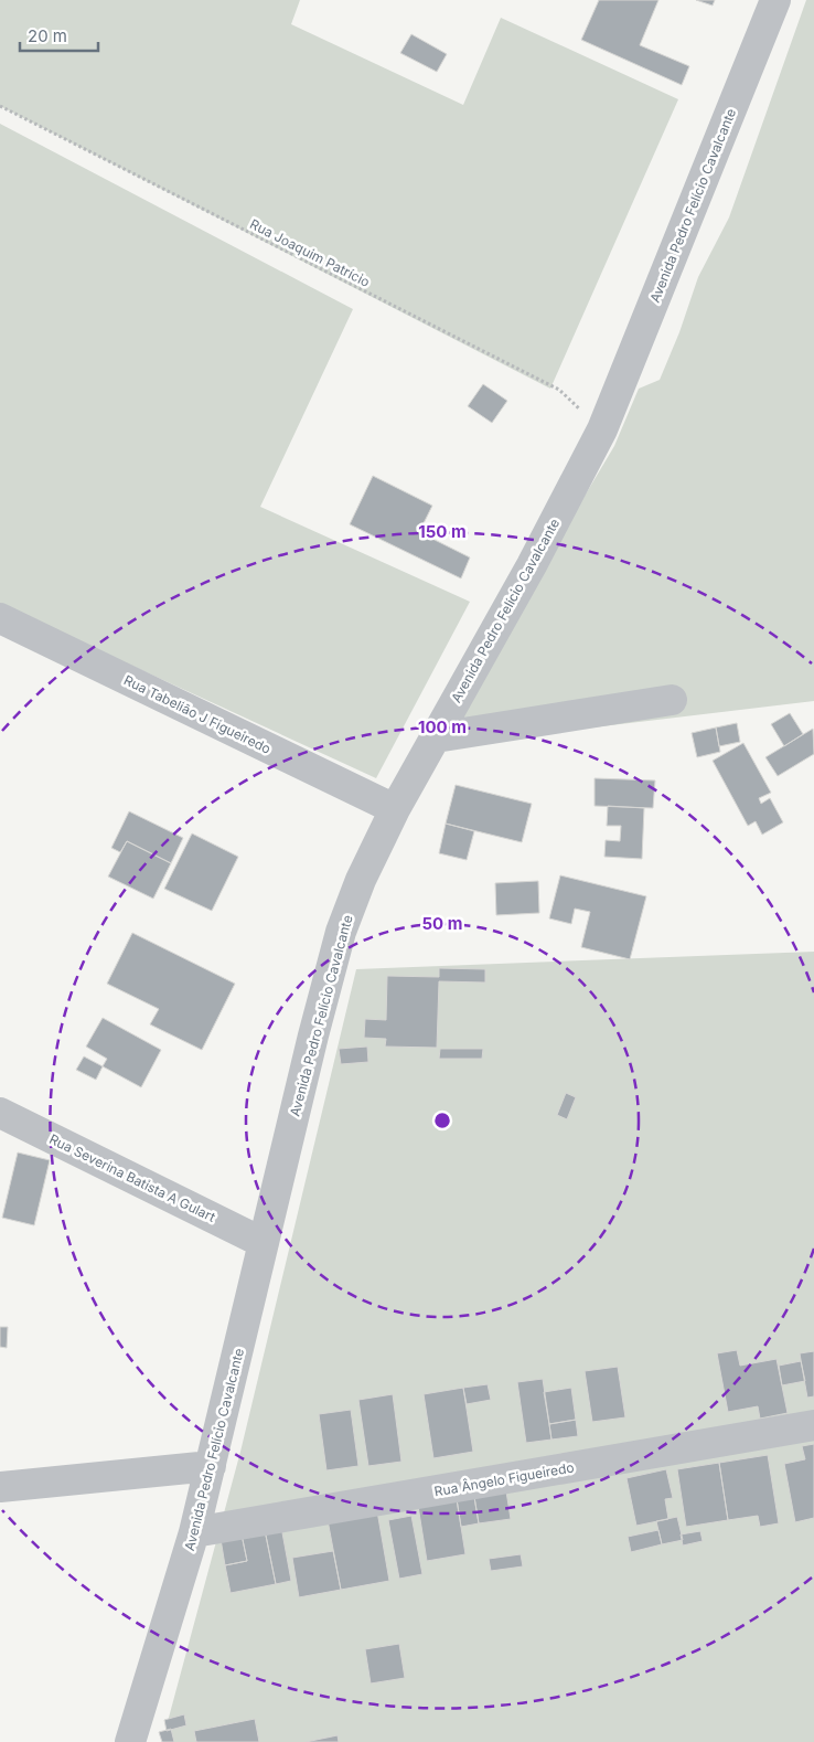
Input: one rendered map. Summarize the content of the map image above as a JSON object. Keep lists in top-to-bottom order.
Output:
{
  "streets": {
    "street": [
      "Avenida Pedro Felício Cavalcante",
      "Rua Tabelião J Figueiredo",
      "Rua Severina Batista A Gulart",
      "Rua Ângelo Figueiredo"
    ],
    "path": ["Rua Joaquim Patrício"]
  },
  "crossings": [
    ["Avenida Pedro Felício Cavalcante", "Rua Joaquim Patrício"],
    ["Avenida Pedro Felício Cavalcante", "Rua Tabelião J Figueiredo"],
    ["Avenida Pedro Felício Cavalcante", "Rua Severina Batista A Gulart"],
    ["Avenida Pedro Felício Cavalcante", "Rua Ângelo Figueiredo"]
  ],
  "scale_bar": "20 m",
  "rings": ["150 m", "100 m", "50 m"]
}
